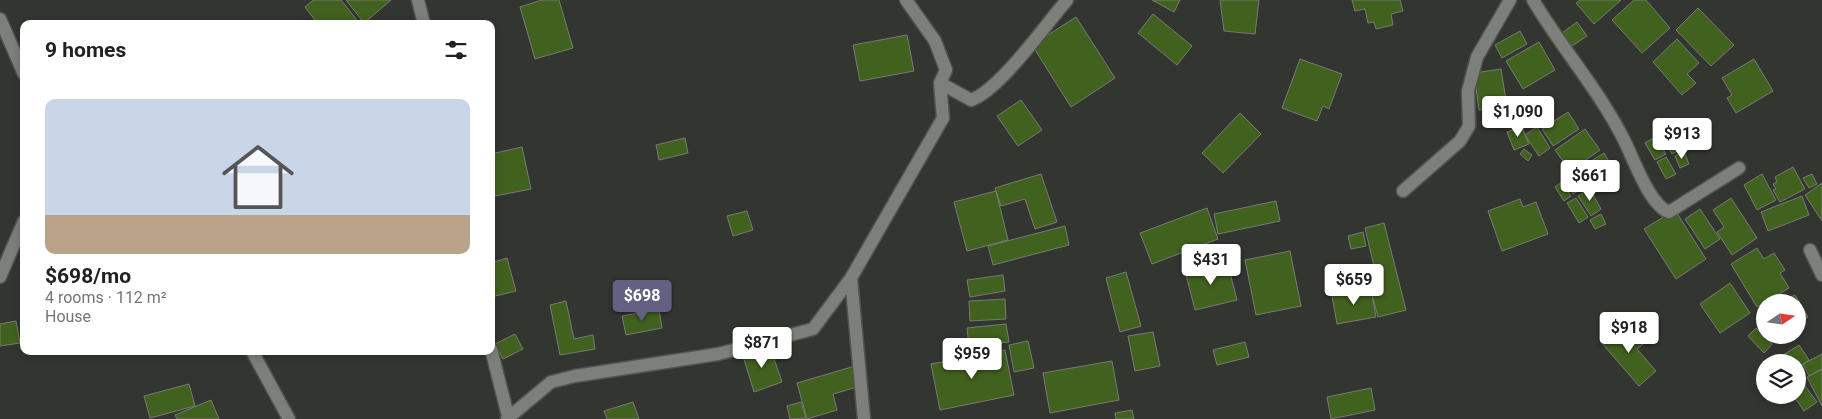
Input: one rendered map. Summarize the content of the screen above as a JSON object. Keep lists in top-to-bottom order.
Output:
{
  "north": "right",
  "page": {
    "heading": "9 homes",
    "list": [
      {
        "name": "$698/mo",
        "note": "4 rooms · 112 m² · House"
      }
    ],
    "price": [
      "$1,090",
      "$913",
      "$661",
      "$431",
      "$659",
      "$698",
      "$918",
      "$871",
      "$959"
    ]
  }
}
